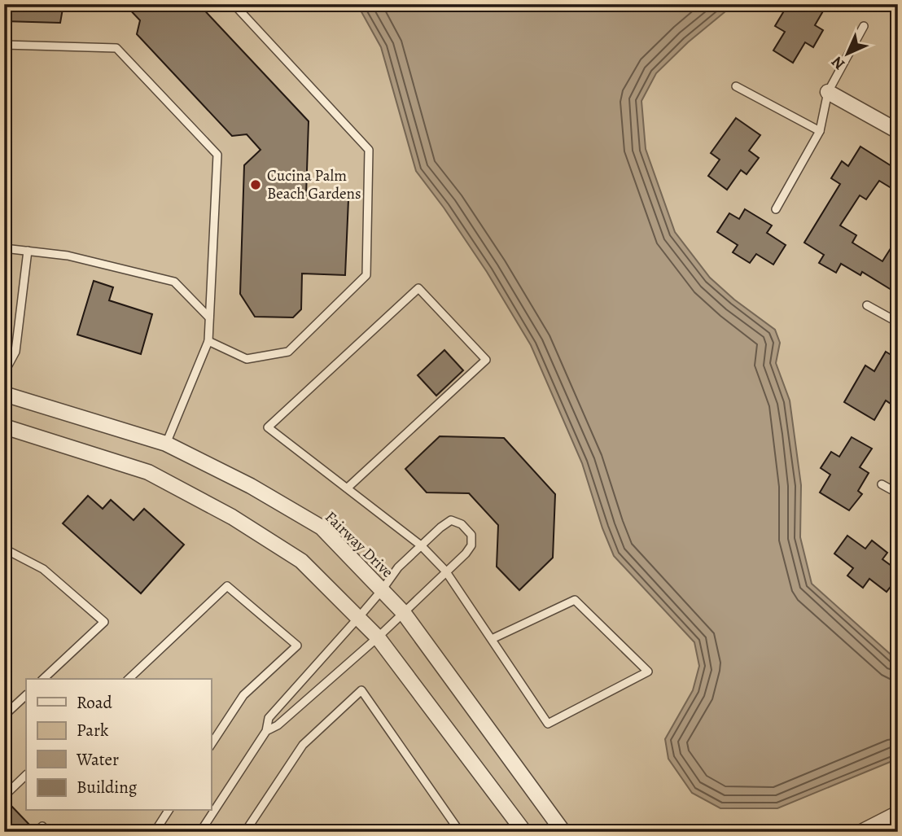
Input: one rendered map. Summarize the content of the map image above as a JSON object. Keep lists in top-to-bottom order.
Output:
{
  "streets": {
    "street": ["Fairway Drive"]
  },
  "places": ["Cucina Palm Beach Gardens"],
  "legend": [
    "Road",
    "Park",
    "Water",
    "Building"
  ],
  "north": "bottom left"
}
